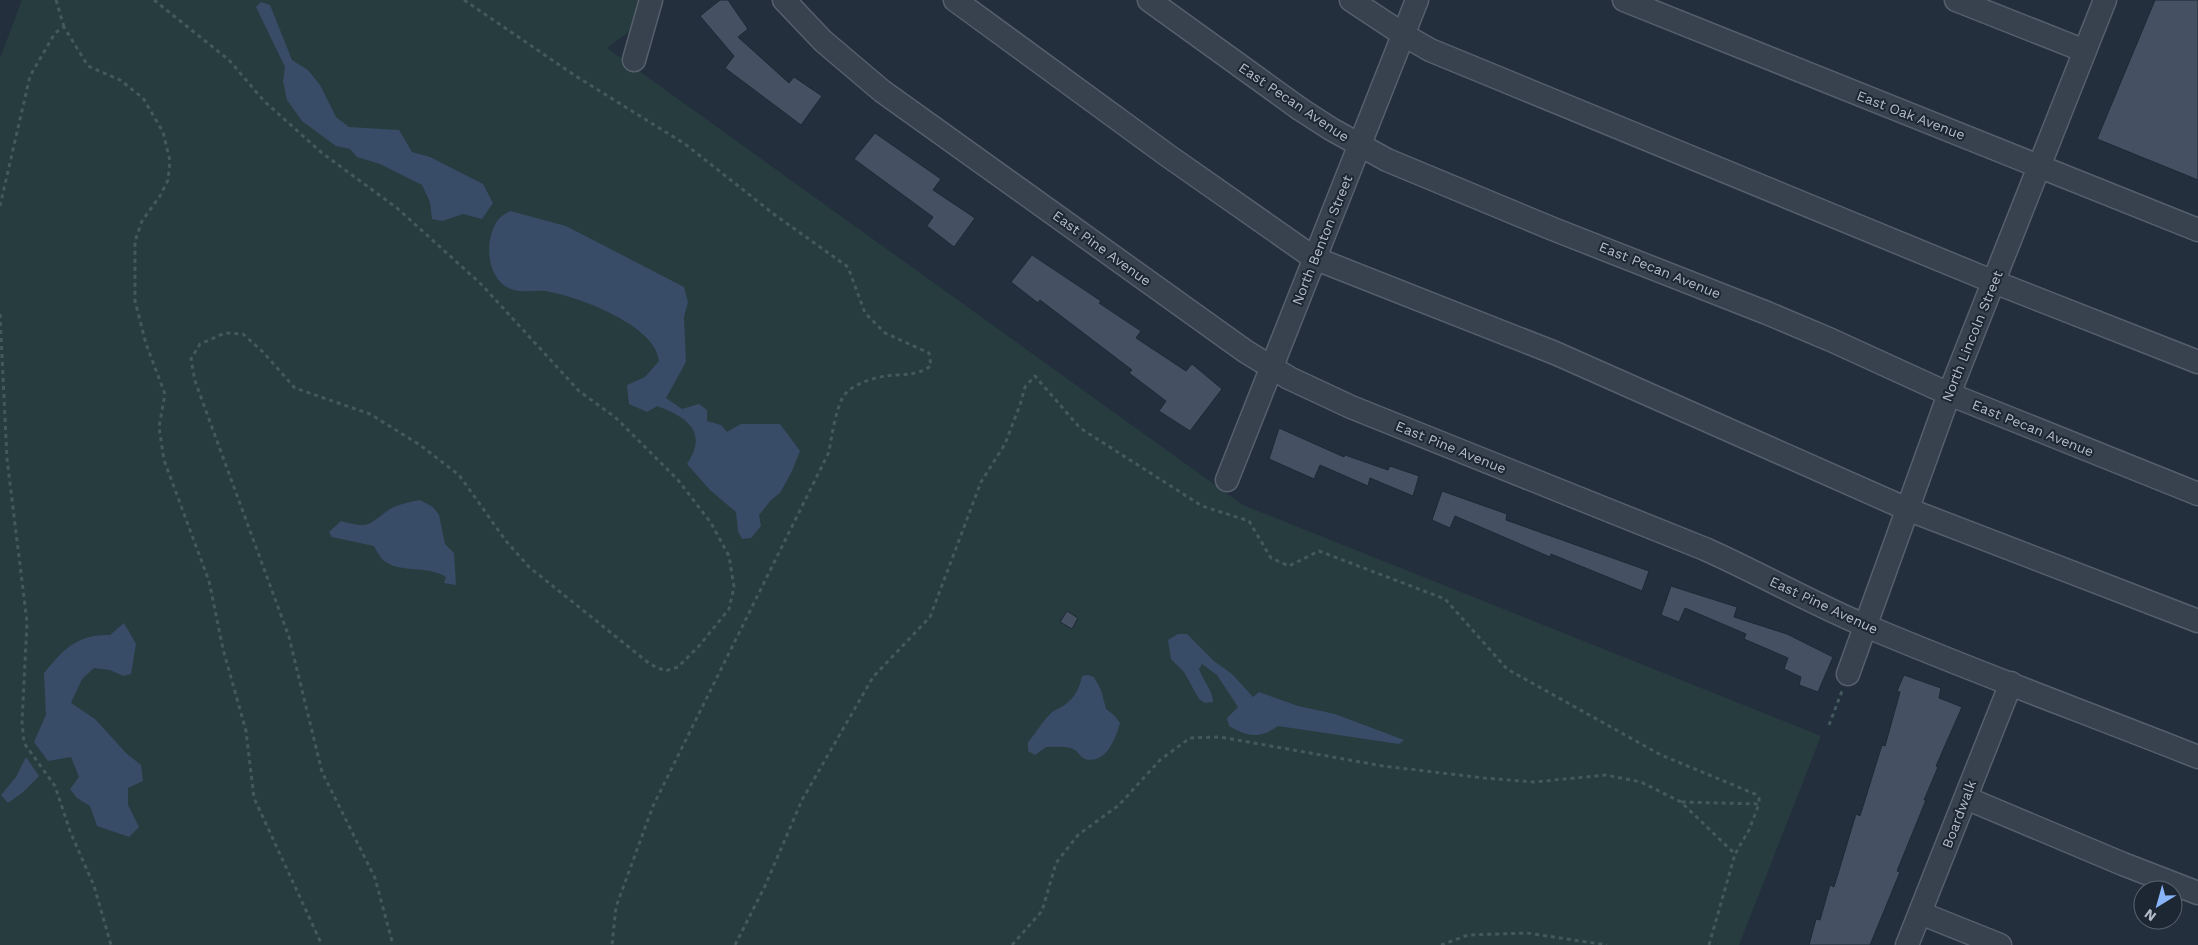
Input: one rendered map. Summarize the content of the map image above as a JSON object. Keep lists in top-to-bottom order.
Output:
{
  "streets": {
    "street": [
      "East Pecan Avenue",
      "East Oak Avenue",
      "North Benton Street",
      "East Pine Avenue",
      "North Lincoln Street",
      "Boardwalk"
    ]
  },
  "crossings": [
    ["East Pecan Avenue", "North Benton Street"],
    ["East Pecan Avenue", "North Lincoln Street"],
    ["East Oak Avenue", "North Lincoln Street"],
    ["North Benton Street", "East Pine Avenue"],
    ["East Pine Avenue", "North Lincoln Street"],
    ["East Pine Avenue", "Boardwalk"]
  ],
  "north": "bottom left"
}
